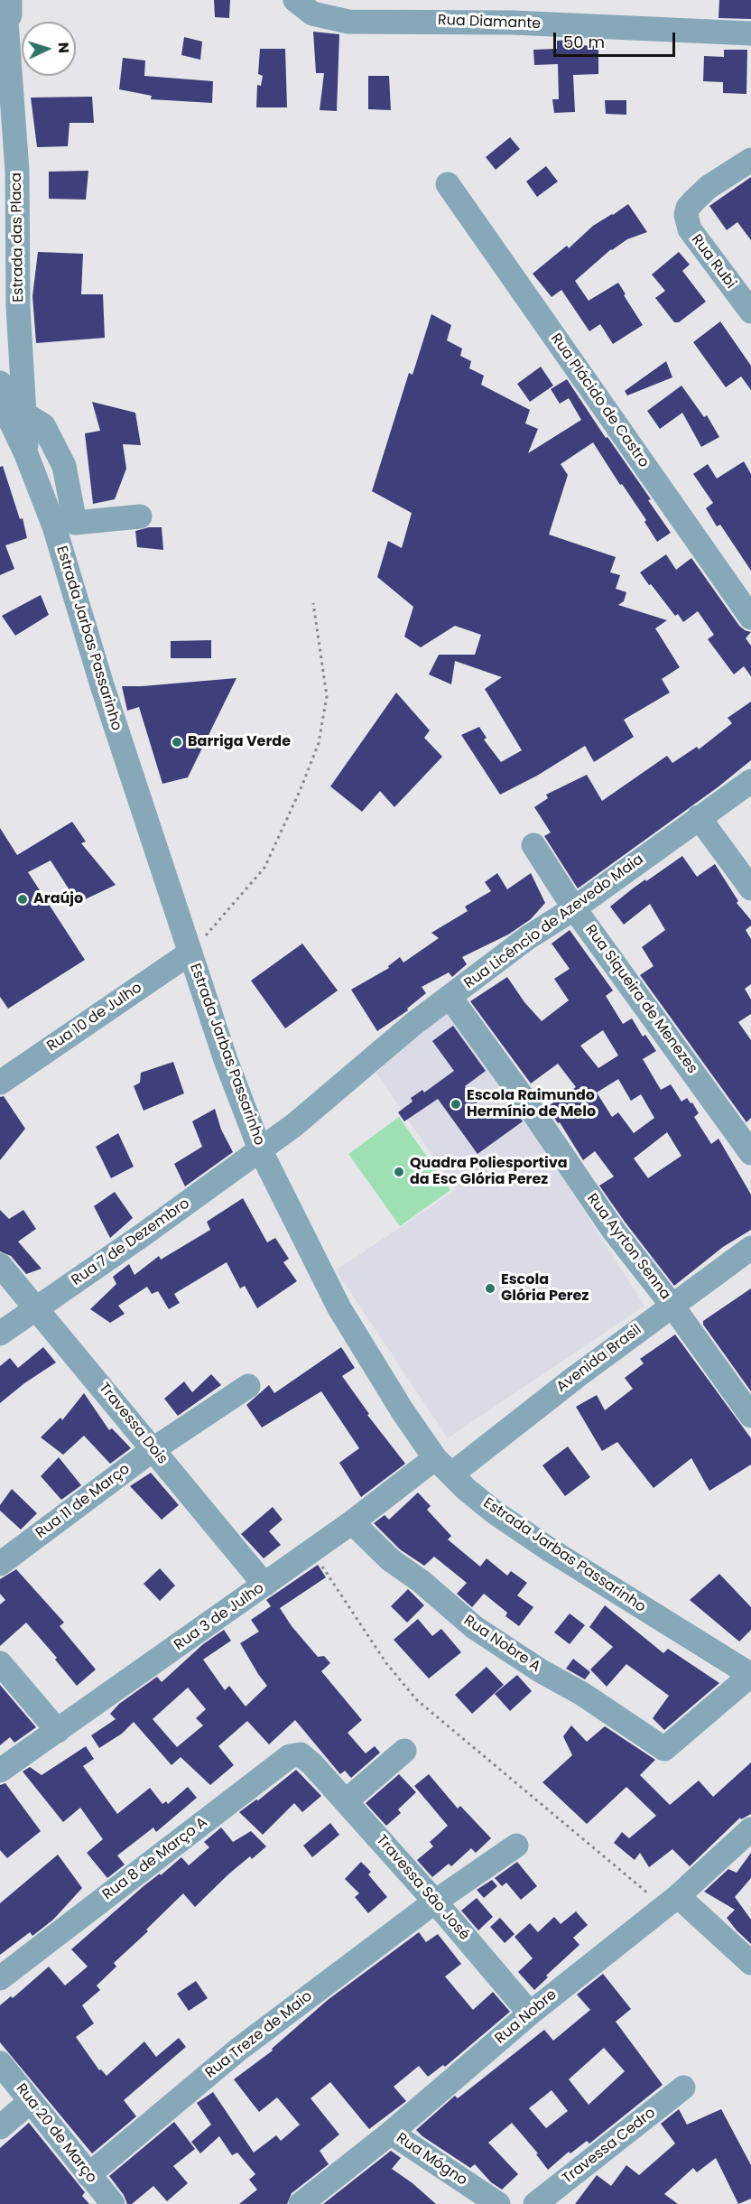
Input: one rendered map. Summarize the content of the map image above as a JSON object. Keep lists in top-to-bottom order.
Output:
{
  "streets": {
    "street": [
      "Rua Diamante",
      "Estrada das Placa",
      "Rua Rubi",
      "Rua Plácido de Castro",
      "Estrada Jarbas Passarinho",
      "Rua Licêncio de Azevedo Maia",
      "Rua Siqueira de Menezes",
      "Rua 10 de Julho",
      "Rua 7 de Dezembro",
      "Rua Ayrton Senna",
      "Avenida Brasil",
      "Travessa Dois",
      "Rua 11 de Março",
      "Rua 3 de Julho",
      "Rua Nobre A",
      "Rua 8 de Março A",
      "Travessa São José",
      "Rua Nobre",
      "Rua Treze de Maio",
      "Rua 20 de Março",
      "Travessa Cedro",
      "Rua Mógno"
    ]
  },
  "crossings": [
    ["Estrada das Placa", "Estrada Jarbas Passarinho"],
    ["Estrada Jarbas Passarinho", "Rua Licêncio de Azevedo Maia"],
    ["Estrada Jarbas Passarinho", "Rua 10 de Julho"],
    ["Estrada Jarbas Passarinho", "Rua 7 de Dezembro"],
    ["Estrada Jarbas Passarinho", "Avenida Brasil"],
    ["Estrada Jarbas Passarinho", "Rua 3 de Julho"],
    ["Estrada Jarbas Passarinho", "Rua Nobre A"],
    ["Rua Licêncio de Azevedo Maia", "Rua Siqueira de Menezes"],
    ["Rua Licêncio de Azevedo Maia", "Rua 7 de Dezembro"],
    ["Rua Licêncio de Azevedo Maia", "Rua Ayrton Senna"],
    ["Rua 7 de Dezembro", "Travessa Dois"],
    ["Rua Ayrton Senna", "Avenida Brasil"],
    ["Avenida Brasil", "Rua 3 de Julho"],
    ["Travessa Dois", "Rua 11 de Março"],
    ["Travessa Dois", "Rua 3 de Julho"],
    ["Rua 3 de Julho", "Rua Nobre A"],
    ["Rua 8 de Março A", "Travessa São José"],
    ["Travessa São José", "Rua Nobre"],
    ["Travessa São José", "Rua Treze de Maio"],
    ["Rua Nobre", "Rua Mógno"],
    ["Rua Treze de Maio", "Rua 20 de Março"]
  ],
  "places": [
    "Barriga Verde",
    "Araújo",
    "Escola Raimundo Hermínio de Melo",
    "Quadra Poliesportiva da Esc Glória Perez",
    "Escola Glória Perez"
  ],
  "scale_bar": "50 m",
  "north": "right"
}
